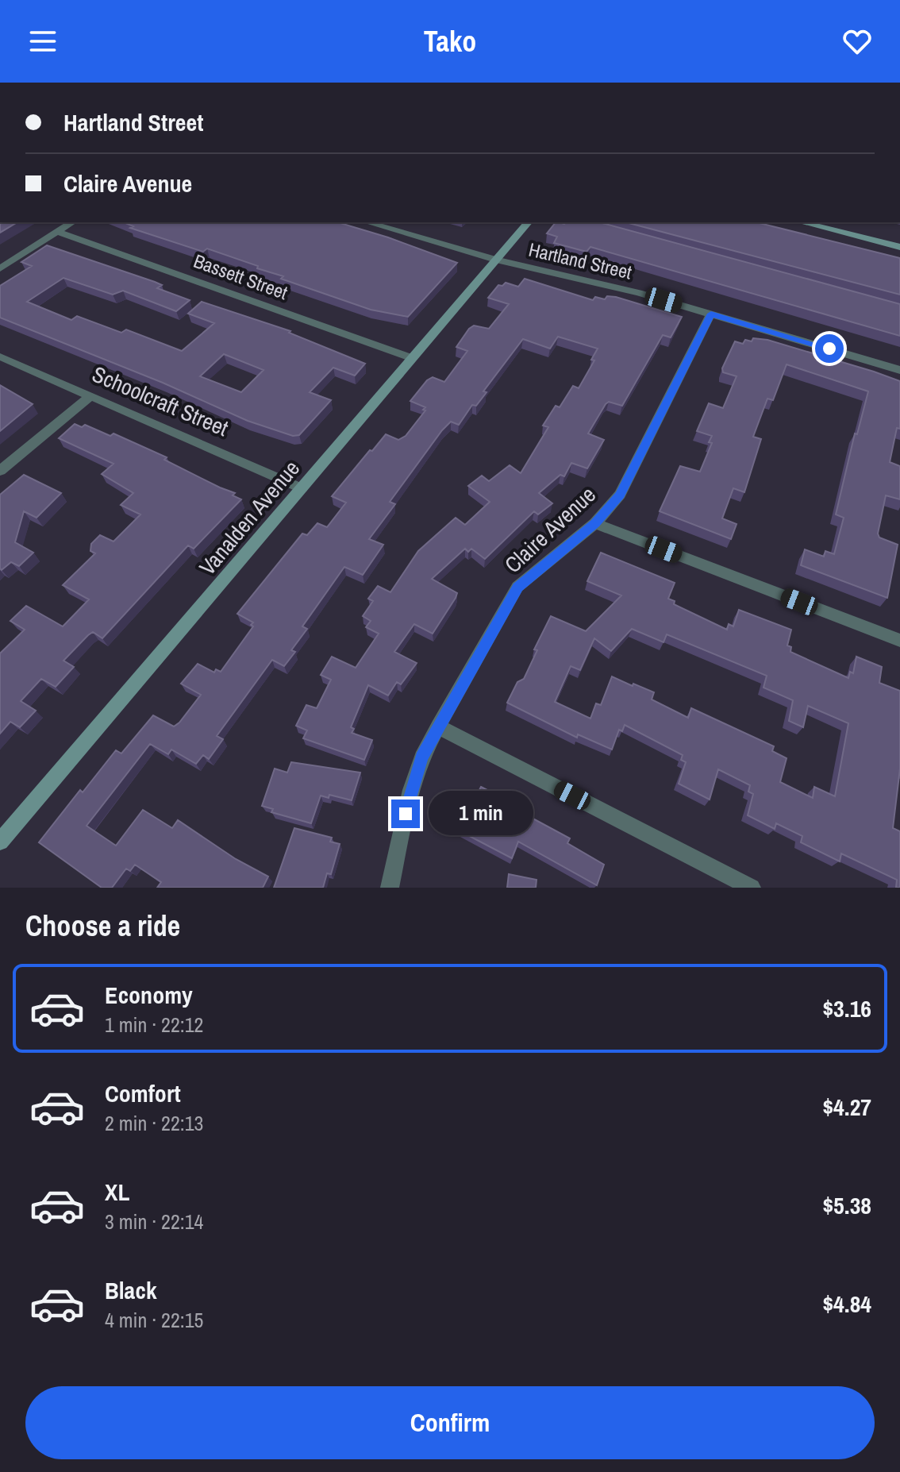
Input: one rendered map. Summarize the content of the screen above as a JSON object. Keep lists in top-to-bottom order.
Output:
{
  "streets": {
    "street": [
      "Hartland Street",
      "Bassett Street",
      "Schoolcraft Street",
      "Vanalden Avenue",
      "Claire Avenue"
    ]
  },
  "crossings": [
    ["Hartland Street", "Vanalden Avenue"],
    ["Hartland Street", "Claire Avenue"],
    ["Bassett Street", "Vanalden Avenue"],
    ["Schoolcraft Street", "Vanalden Avenue"]
  ],
  "page": {
    "header": "Tako",
    "banner": ["Hartland Street", "Claire Avenue"],
    "bubble": "1 min",
    "heading": "Choose a ride",
    "list": [
      {
        "name": "Economy",
        "note": "1 min · 22:12",
        "value": "$3.16"
      },
      {
        "name": "Comfort",
        "note": "2 min · 22:13",
        "value": "$4.27"
      },
      {
        "name": "XL",
        "note": "3 min · 22:14",
        "value": "$5.38"
      },
      {
        "name": "Black",
        "note": "4 min · 22:15",
        "value": "$4.84"
      }
    ],
    "buttons": "Confirm"
  }
}
